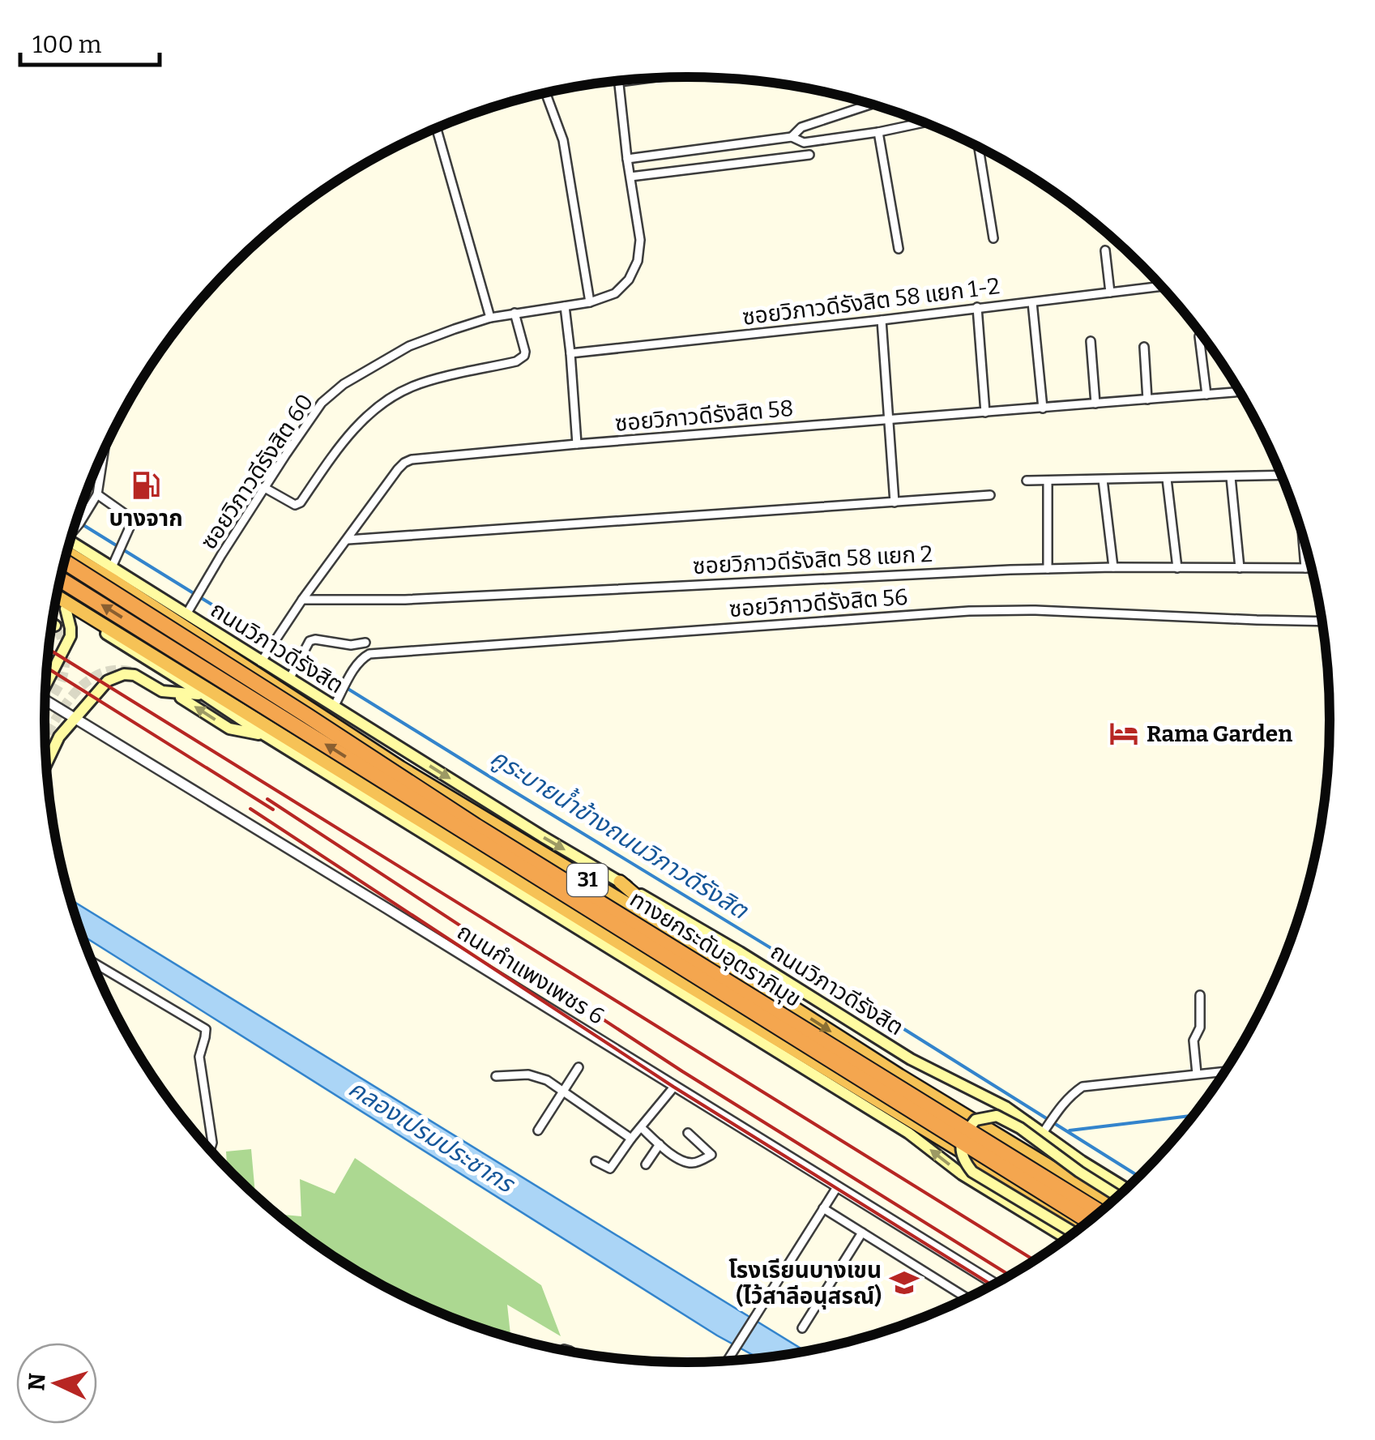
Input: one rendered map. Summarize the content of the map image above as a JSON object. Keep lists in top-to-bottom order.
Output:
{
  "streets": {
    "highway": ["ถนนวิภาวดีรังสิต", "31", "ทางยกระดับอุตราภิมุข"],
    "street": [
      "ซอยวิภาวดีรังสิต 58 แยก 1-2",
      "ซอยวิภาวดีรังสิต 58",
      "ซอยวิภาวดีรังสิต 60",
      "ซอยวิภาวดีรังสิต 58 แยก 2",
      "ซอยวิภาวดีรังสิต 56",
      "ถนนกำแพงเพชร 6"
    ]
  },
  "crossings": [
    ["ซอยวิภาวดีรังสิต 58", "ซอยวิภาวดีรังสิต 58 แยก 2"],
    ["ซอยวิภาวดีรังสิต 58", "ถนนวิภาวดีรังสิต"],
    ["ซอยวิภาวดีรังสิต 60", "ถนนวิภาวดีรังสิต"],
    ["ซอยวิภาวดีรังสิต 56", "ถนนวิภาวดีรังสิต"]
  ],
  "water": ["คูระบายน้ำข้างถนนวิภาวดีรังสิต", "คลองเปรมประชากร"],
  "places": {
    "fuel station": ["บางจาก"],
    "hotel": ["Rama Garden"],
    "school or university": ["โรงเรียนบางเขน (ไว้สาลีอนุสรณ์)"]
  },
  "scale_bar": "100 m",
  "north": "left"
}
